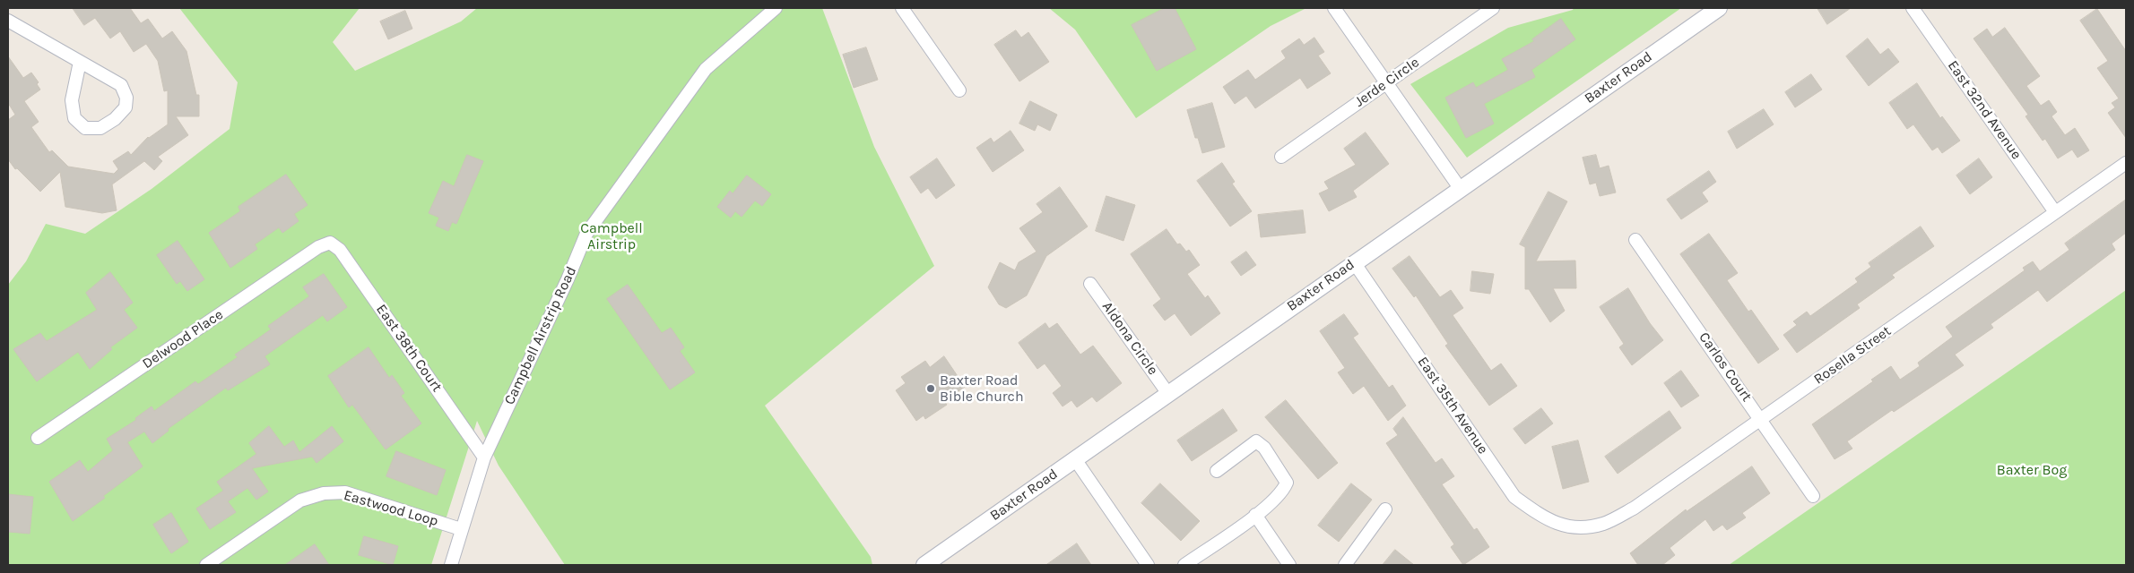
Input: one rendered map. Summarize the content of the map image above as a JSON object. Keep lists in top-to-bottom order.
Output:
{
  "streets": {
    "street": [
      "Baxter Road",
      "Jerde Circle",
      "East 32nd Avenue",
      "Campbell Airstrip Road",
      "Aldona Circle",
      "Delwood Place",
      "East 38th Court",
      "Rosella Street",
      "Carlos Court",
      "East 35th Avenue",
      "Eastwood Loop"
    ]
  },
  "crossings": [
    ["Baxter Road", "Aldona Circle"],
    ["Baxter Road", "East 35th Avenue"],
    ["East 32nd Avenue", "Rosella Street"],
    ["Campbell Airstrip Road", "East 38th Court"],
    ["Campbell Airstrip Road", "Eastwood Loop"],
    ["Delwood Place", "East 38th Court"],
    ["Rosella Street", "Carlos Court"],
    ["Rosella Street", "East 35th Avenue"]
  ],
  "parks": ["Campbell Airstrip", "Baxter Bog"],
  "places": ["Baxter Road Bible Church"]
}
